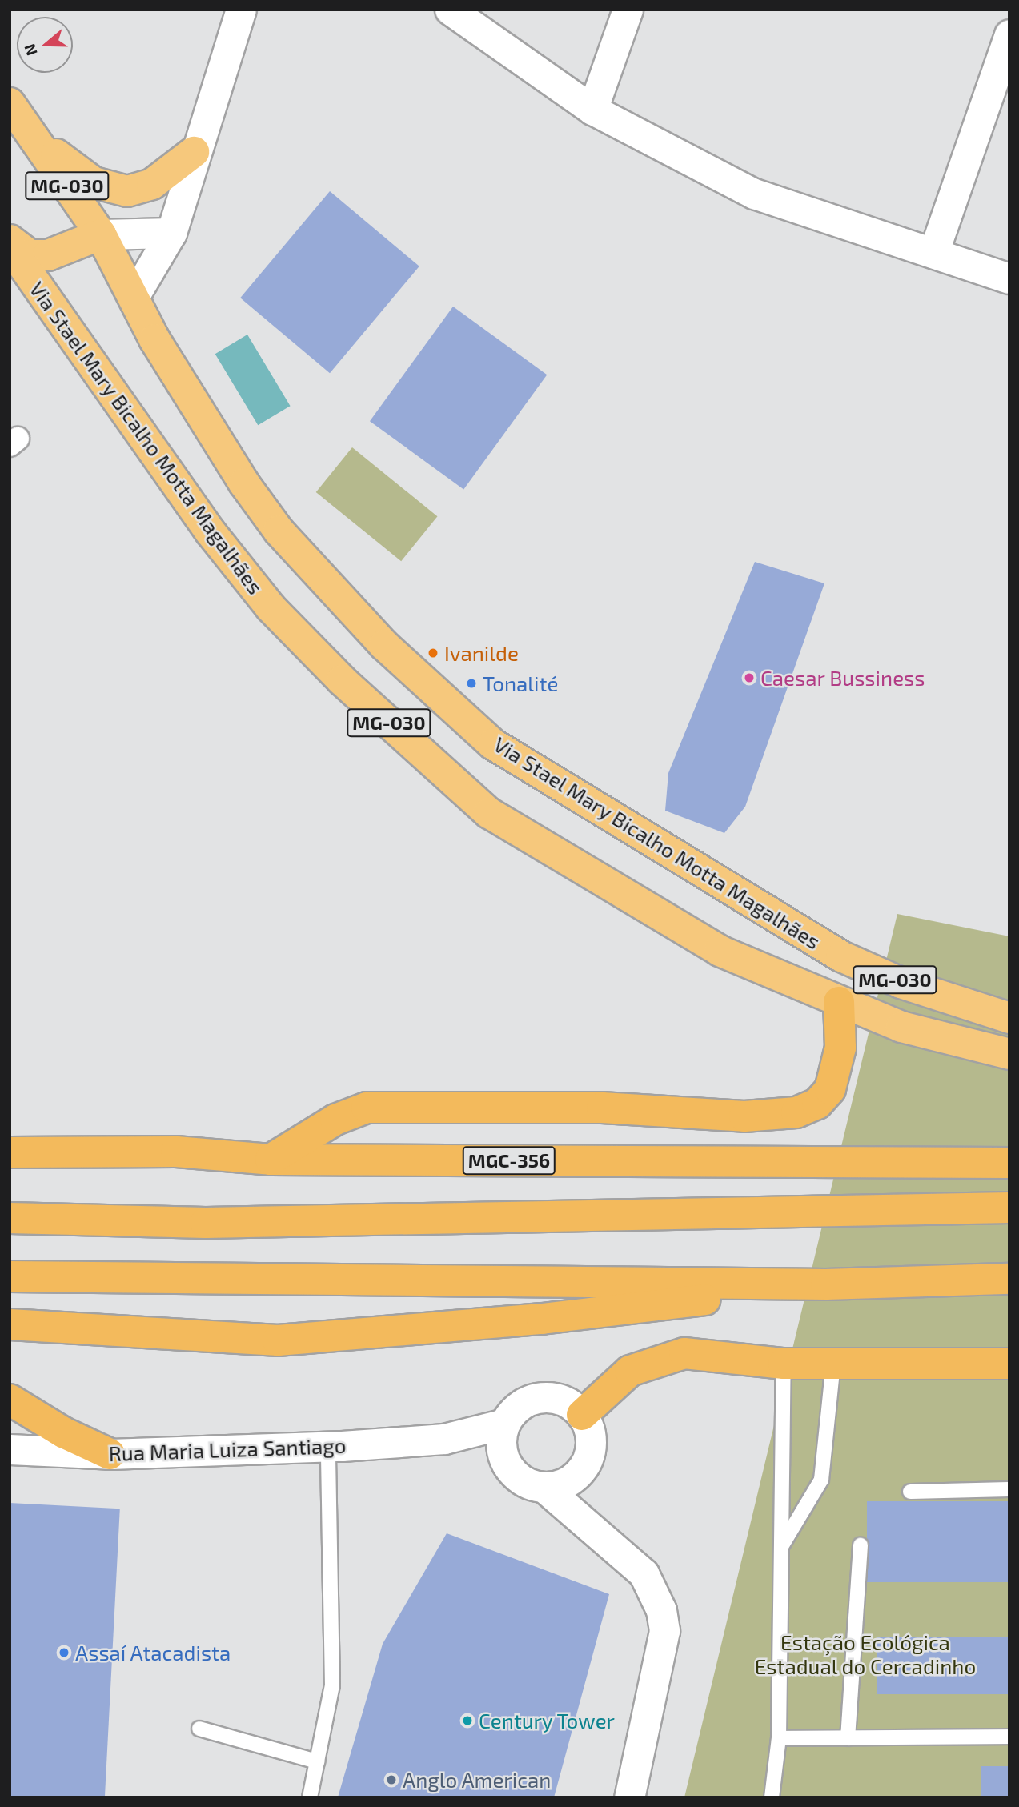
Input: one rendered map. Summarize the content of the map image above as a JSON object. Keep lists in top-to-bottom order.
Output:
{
  "streets": {
    "highway": ["MG-030", "Via Stael Mary Bicalho Motta Magalhães", "MGC-356"],
    "street": ["Rua Maria Luiza Santiago"]
  },
  "crossings": [
    ["MG-030", "Via Stael Mary Bicalho Motta Magalhães"]
  ],
  "parks": ["Estação Ecológica Estadual do Cercadinho"],
  "places": [
    "Ivanilde",
    "Caesar Bussiness",
    "Tonalité",
    "Assaí Atacadista",
    "Century Tower",
    "Anglo American"
  ],
  "north": "left"
}
